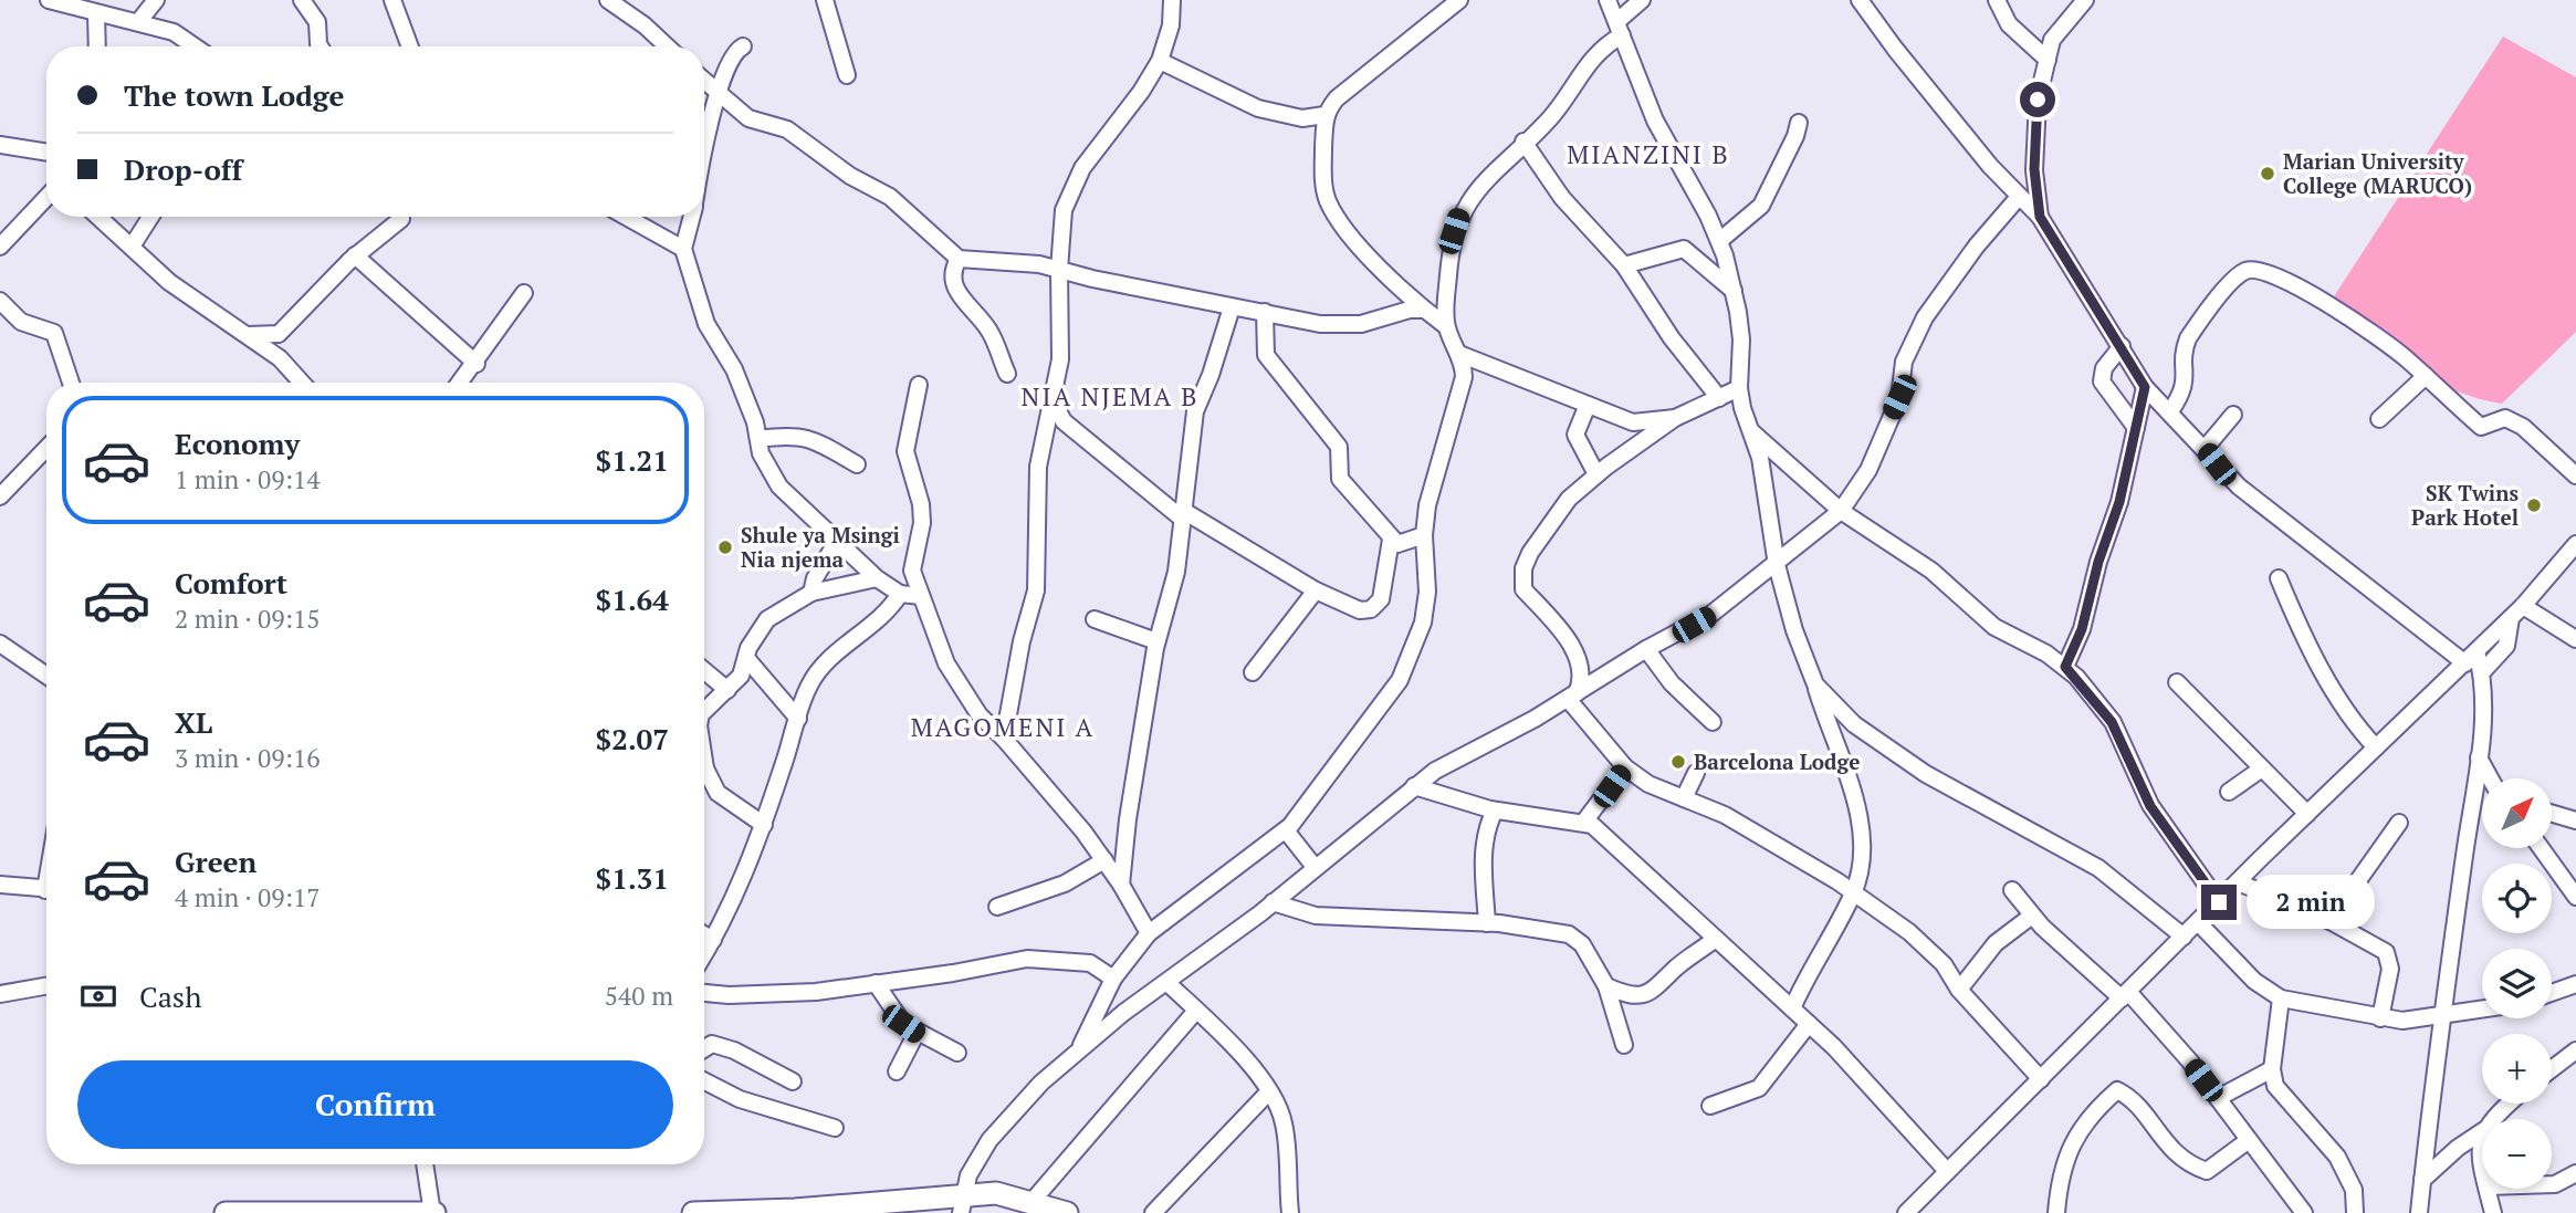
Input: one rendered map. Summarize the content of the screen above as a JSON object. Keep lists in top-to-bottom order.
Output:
{
  "districts": ["MIANZINI B", "NIA NJEMA B", "MAGOMENI A"],
  "places": [
    "Marian University College (MARUCO)",
    "SK Twins Park Hotel",
    "Shule ya Msingi Nia njema",
    "Barcelona Lodge"
  ],
  "north": "top right",
  "page": {
    "banner": ["The town Lodge", "Drop-off"],
    "list": [
      {
        "name": "Economy",
        "note": "1 min · 09:14",
        "value": "$1.21"
      },
      {
        "name": "Comfort",
        "note": "2 min · 09:15",
        "value": "$1.64"
      },
      {
        "name": "XL",
        "note": "3 min · 09:16",
        "value": "$2.07"
      },
      {
        "name": "Green",
        "note": "4 min · 09:17",
        "value": "$1.31"
      }
    ],
    "map_buttons": ["+", "−"],
    "bubble": "2 min",
    "pay": ["Cash", "540 m"],
    "buttons": "Confirm"
  }
}
